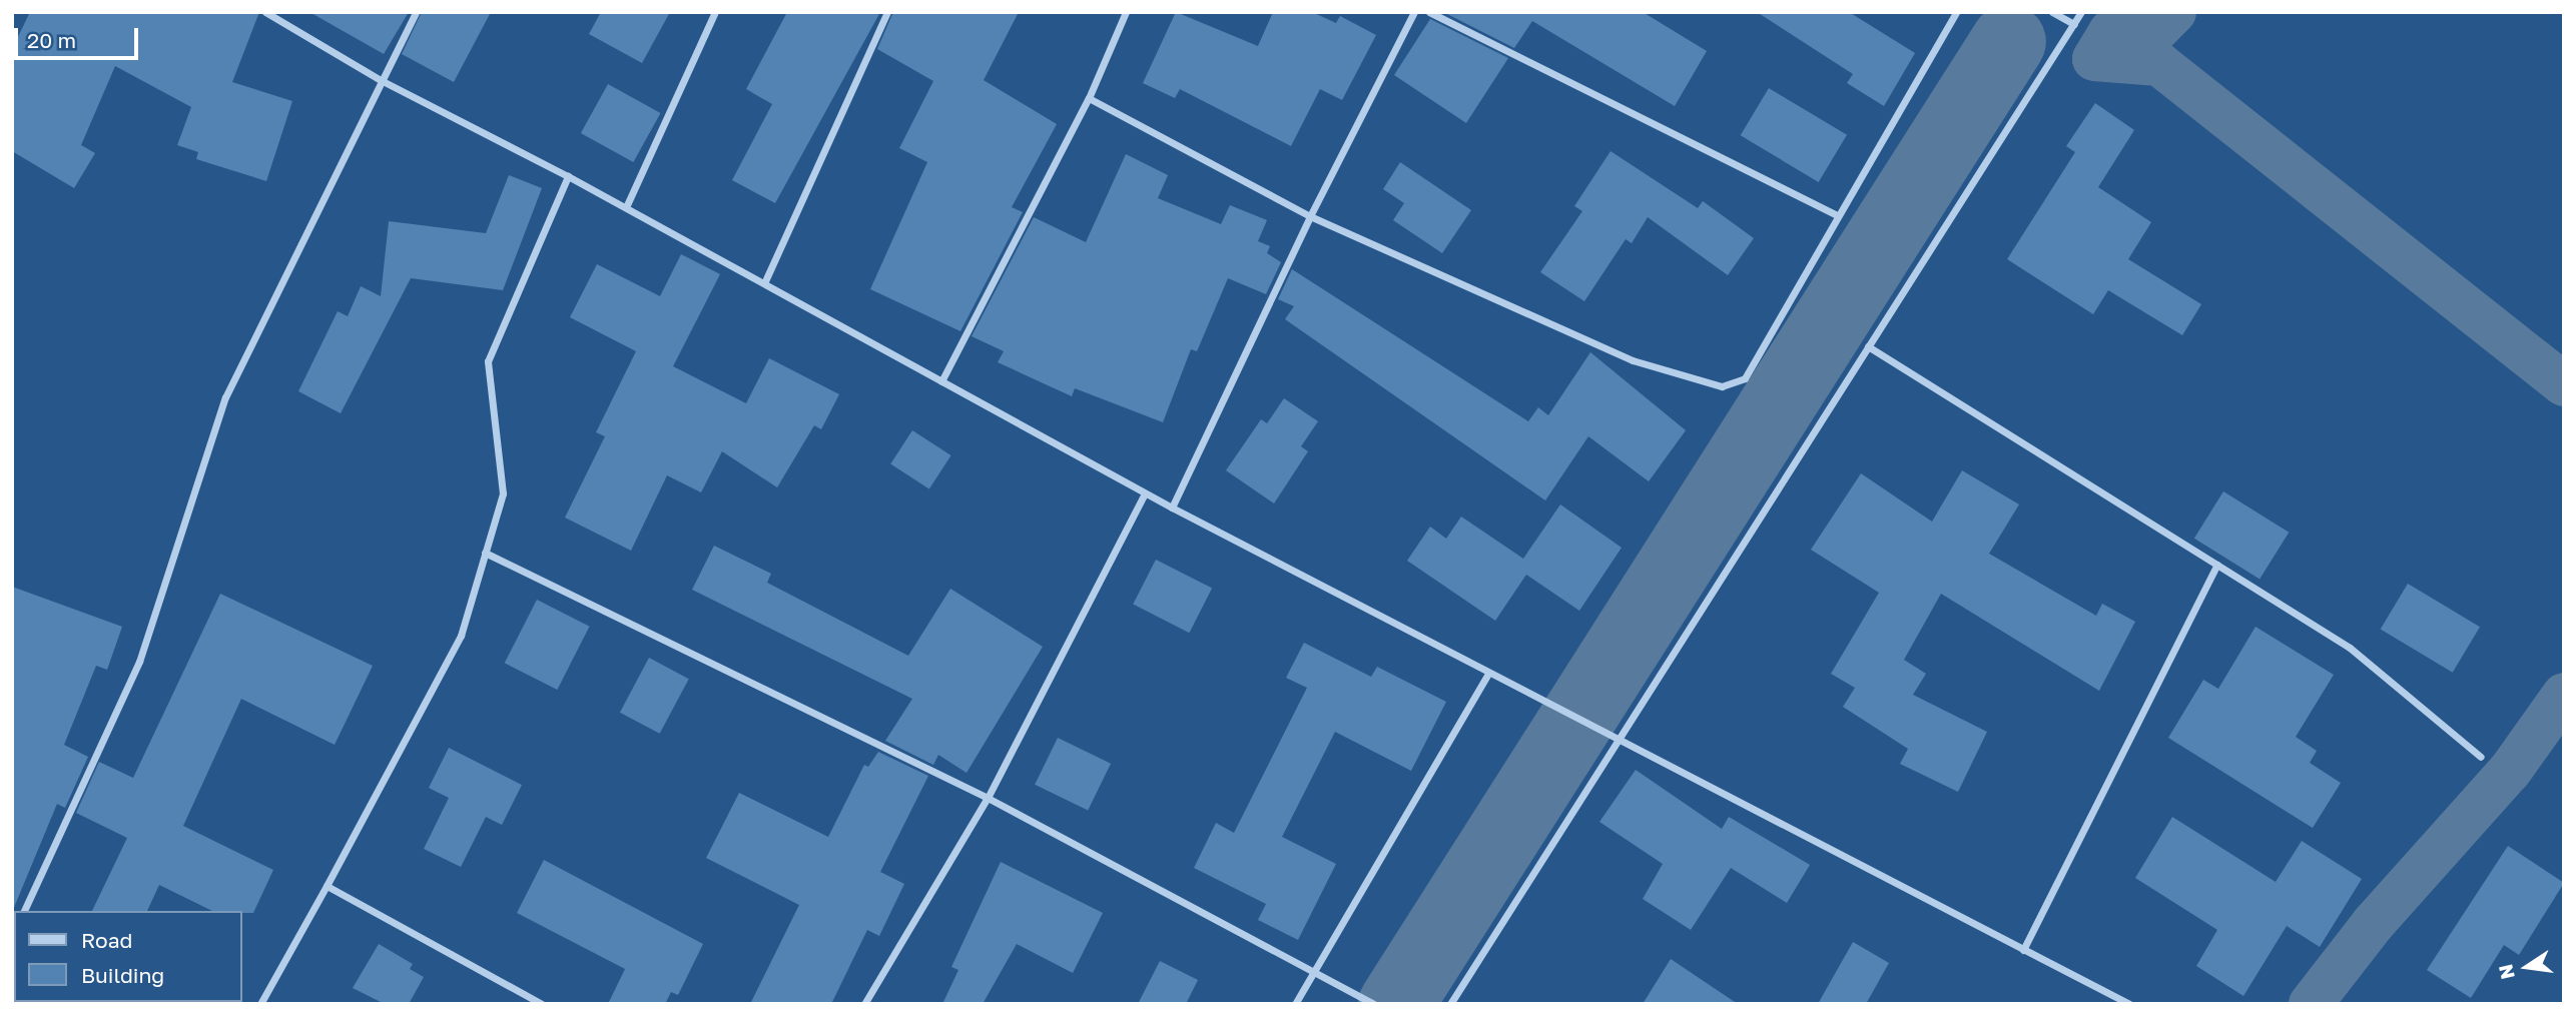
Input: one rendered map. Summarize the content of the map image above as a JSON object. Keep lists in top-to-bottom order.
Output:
{
  "legend": ["Road", "Building"],
  "scale_bar": "20 m",
  "north": "left"
}
